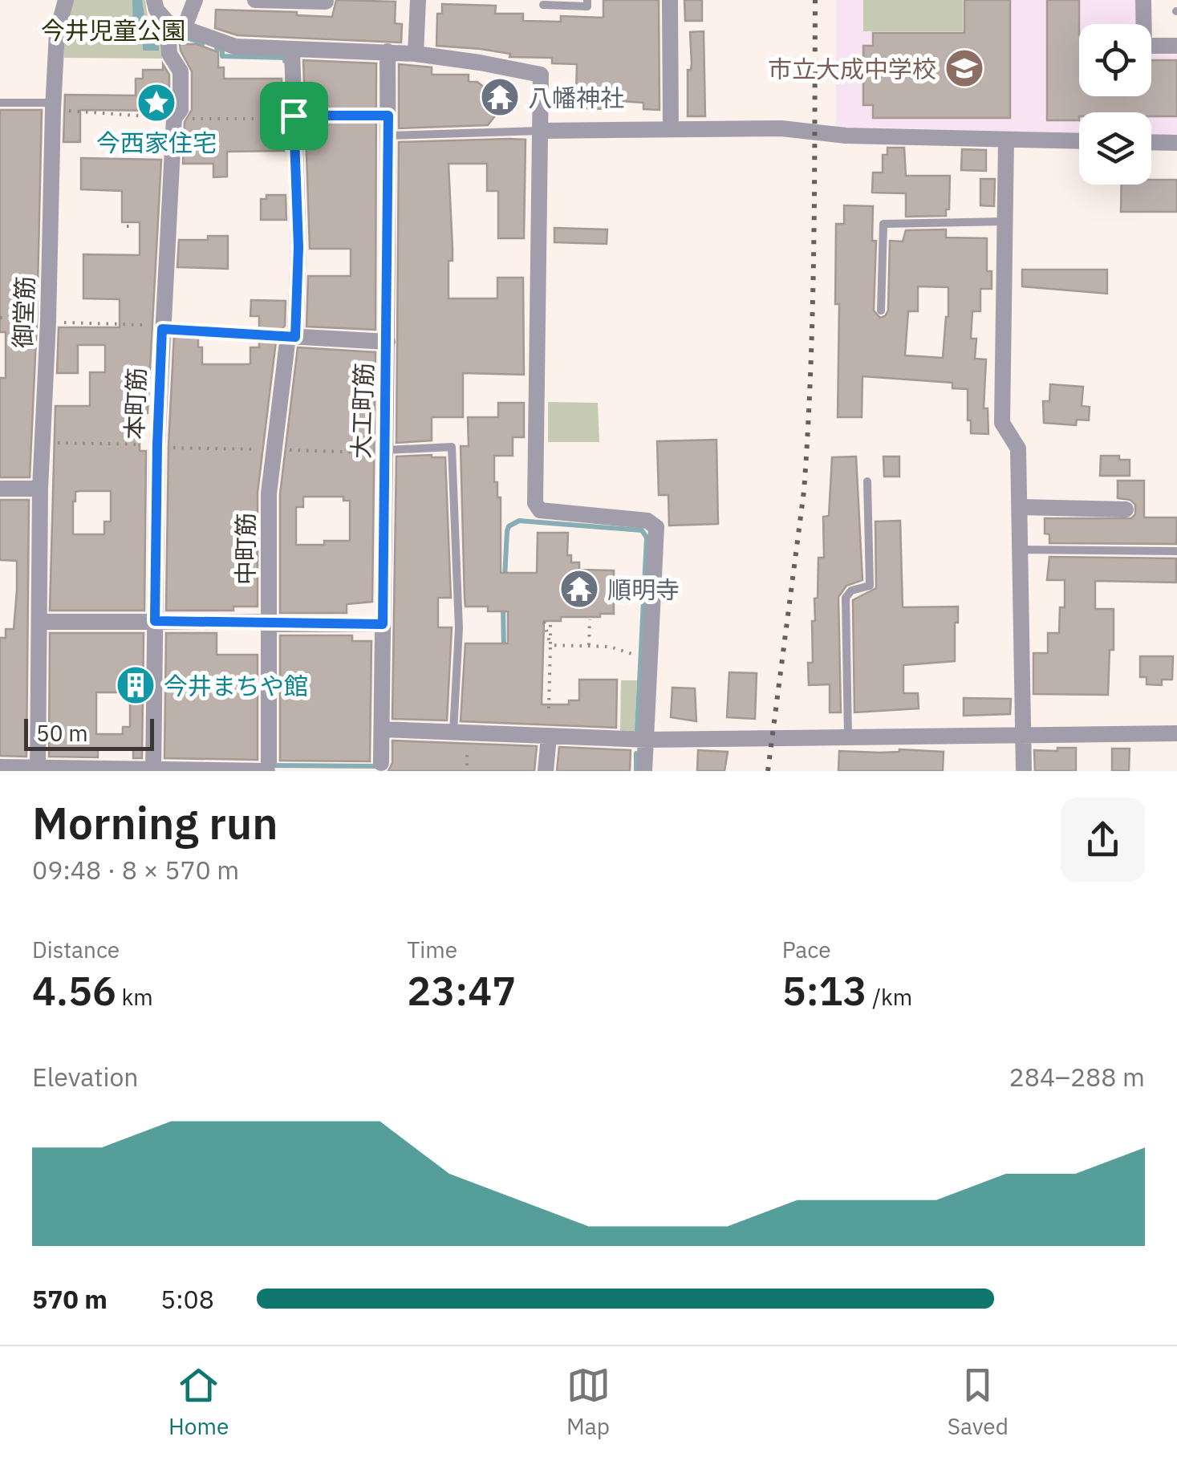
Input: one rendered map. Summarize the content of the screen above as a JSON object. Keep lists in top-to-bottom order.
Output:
{
  "streets": {
    "street": [
      "御堂筋",
      "本町筋",
      "大工町筋",
      "中町筋"
    ]
  },
  "parks": ["今井児童公園"],
  "places": {
    "school or university": ["市立大成中学校"],
    "temple": ["八幡神社", "順明寺"],
    "place": ["今西家住宅"],
    "building": ["今井まちや館"]
  },
  "scale_bar": "50 m",
  "page": {
    "scale": "50 m",
    "heading": ["Morning run", "09:48 · 8 × 570 m"],
    "stats": [
      ["Distance", "4.56 km"],
      ["Time", "23:47"],
      ["Pace", "5:13 /km"]
    ],
    "chart": ["Elevation", "284–288 m"],
    "list": [
      {
        "name": "570 m",
        "note": "5:08"
      }
    ],
    "tabs": ["Home", "Map", "Saved"]
  }
}
